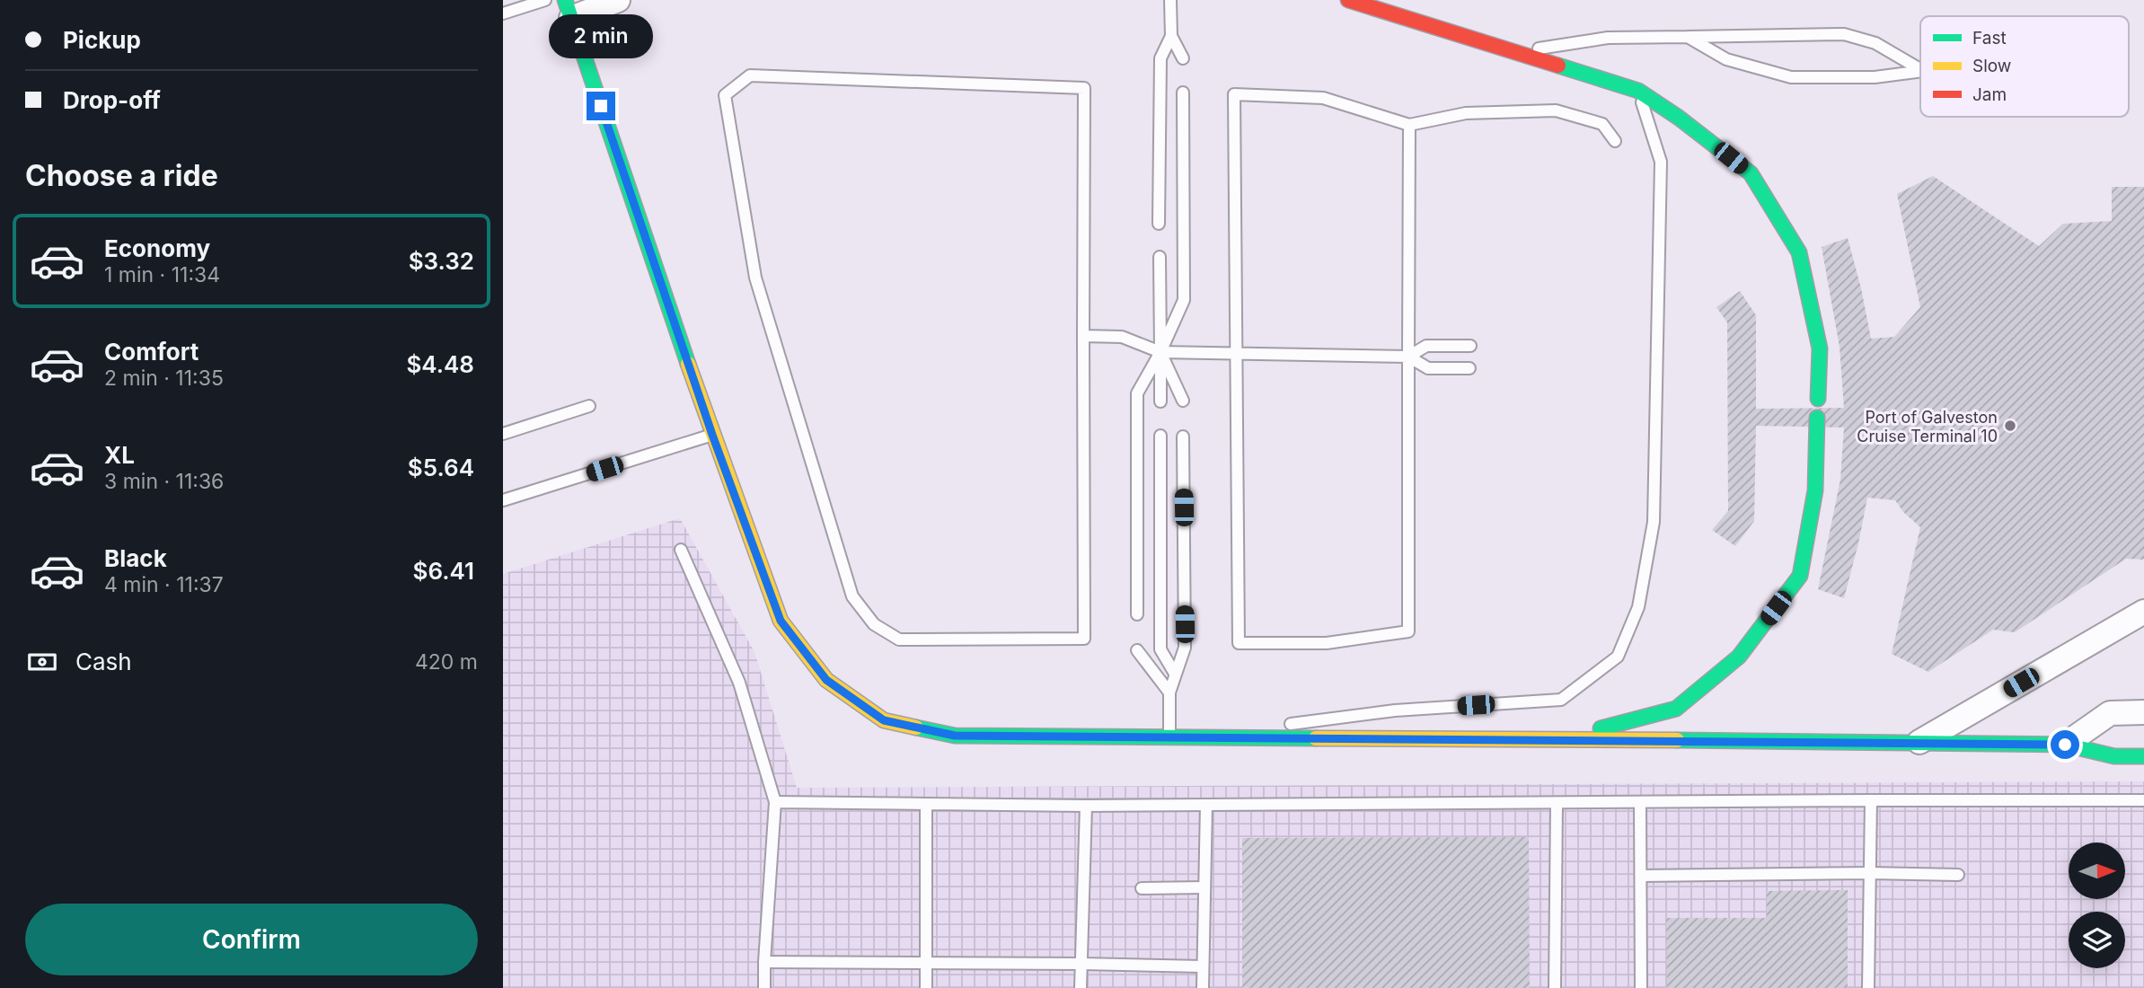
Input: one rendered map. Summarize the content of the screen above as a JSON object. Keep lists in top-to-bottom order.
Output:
{
  "places": ["Port of Galveston Cruise Terminal 10"],
  "legend": ["Fast", "Slow", "Jam"],
  "north": "right",
  "page": {
    "banner": ["Pickup", "Drop-off"],
    "bubble": "2 min",
    "heading": "Choose a ride",
    "list": [
      {
        "name": "Economy",
        "note": "1 min · 11:34",
        "value": "$3.32"
      },
      {
        "name": "Comfort",
        "note": "2 min · 11:35",
        "value": "$4.48"
      },
      {
        "name": "XL",
        "note": "3 min · 11:36",
        "value": "$5.64"
      },
      {
        "name": "Black",
        "note": "4 min · 11:37",
        "value": "$6.41"
      }
    ],
    "pay": ["Cash", "420 m"],
    "buttons": "Confirm"
  }
}
